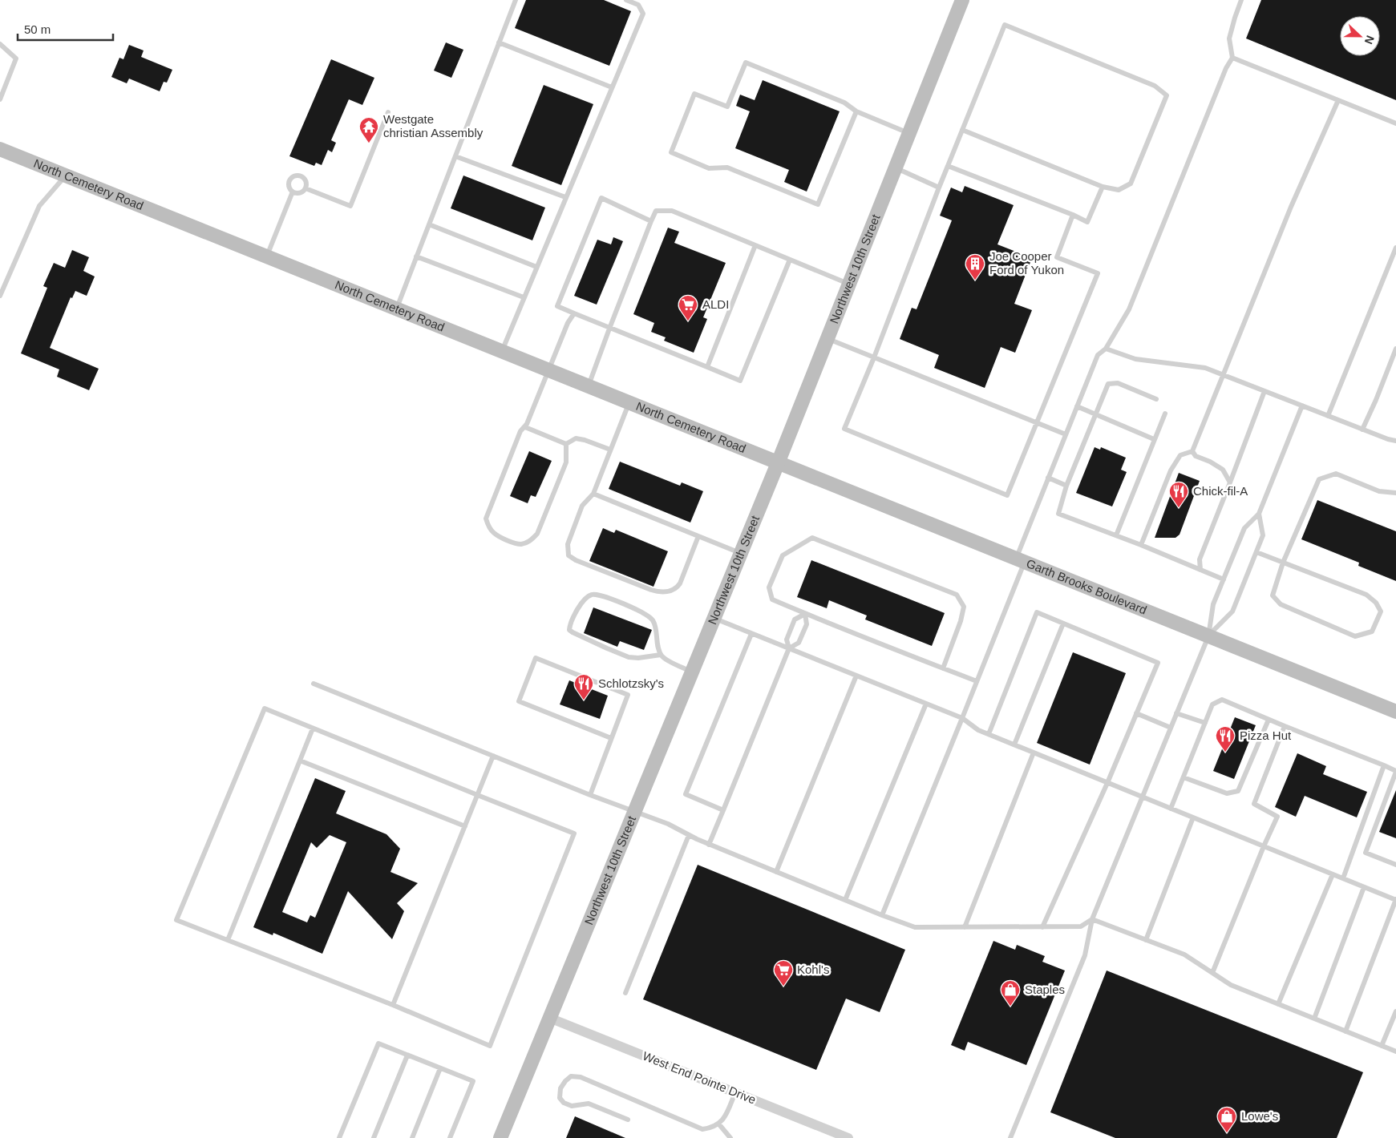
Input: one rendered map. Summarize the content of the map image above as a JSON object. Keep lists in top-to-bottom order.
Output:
{
  "streets": {
    "street": [
      "North Cemetery Road",
      "Northwest 10th Street",
      "Garth Brooks Boulevard",
      "West End Pointe Drive"
    ]
  },
  "crossings": [
    ["North Cemetery Road", "Northwest 10th Street"],
    ["North Cemetery Road", "Garth Brooks Boulevard"],
    ["Northwest 10th Street", "Garth Brooks Boulevard"],
    ["Northwest 10th Street", "West End Pointe Drive"]
  ],
  "places": {
    "temple": ["Westgate christian Assembly"],
    "building": ["Joe Cooper Ford of Yukon"],
    "supermarket": ["ALDI", "Kohl's"],
    "restaurant": ["Chick-fil-A", "Schlotzsky's", "Pizza Hut"],
    "shop": ["Staples", "Lowe's"]
  },
  "scale_bar": "50 m",
  "north": "right"
}
